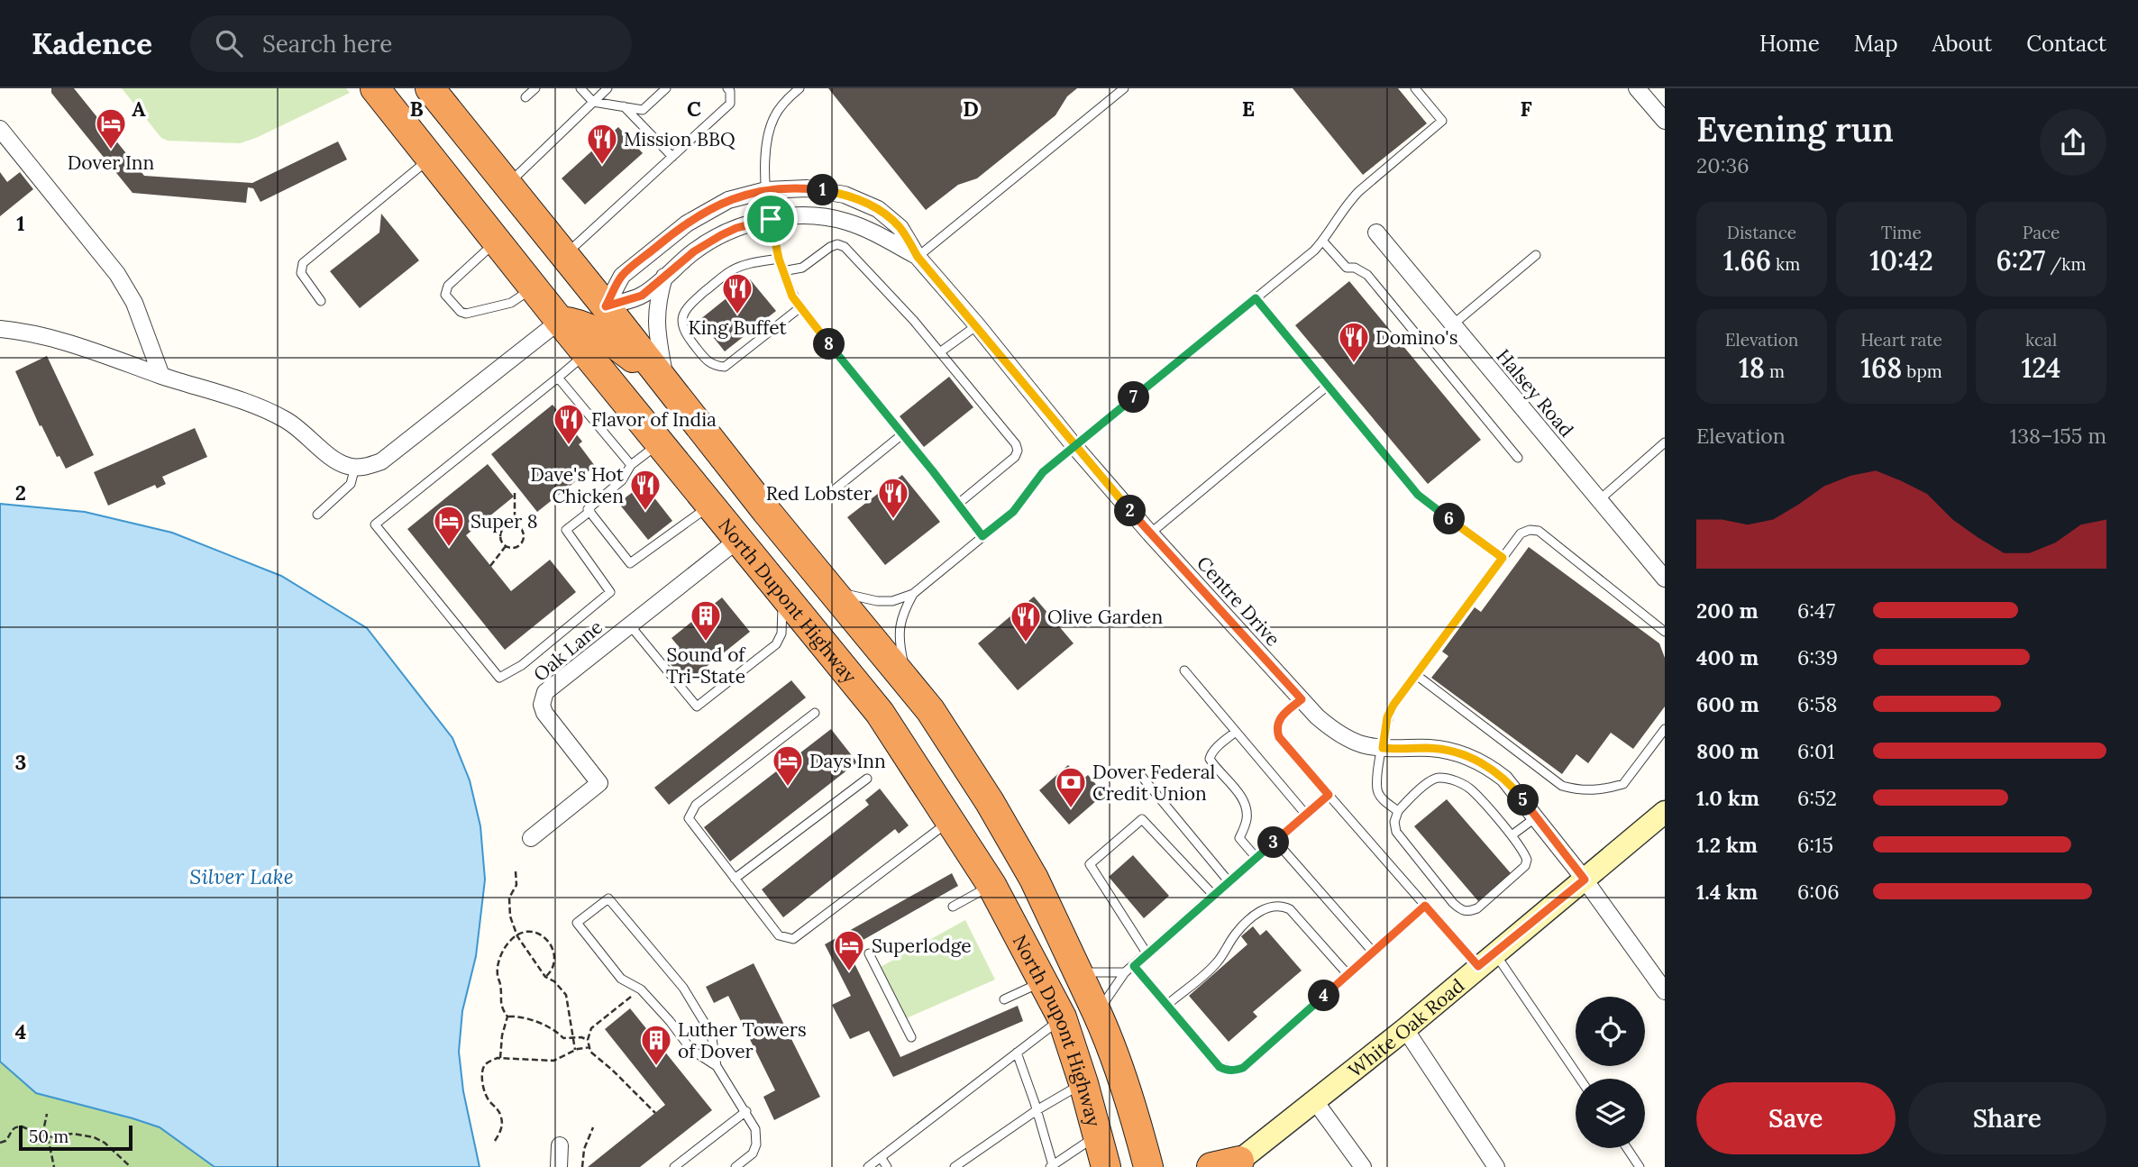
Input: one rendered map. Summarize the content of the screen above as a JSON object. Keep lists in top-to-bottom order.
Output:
{
  "streets": {
    "highway": ["North Dupont Highway"],
    "street": [
      "Halsey Road",
      "Centre Drive",
      "Oak Lane",
      "White Oak Road"
    ]
  },
  "crossings": [
    ["North Dupont Highway", "Centre Drive"],
    ["North Dupont Highway", "Oak Lane"],
    ["Centre Drive", "White Oak Road"]
  ],
  "water": ["Silver Lake"],
  "places": {
    "hotel": [
      "Dover Inn",
      "Super 8",
      "Days Inn",
      "Superlodge"
    ],
    "restaurant": [
      "Mission BBQ",
      "King Buffet",
      "Domino's",
      "Flavor of India",
      "Dave's Hot Chicken",
      "Red Lobster",
      "Olive Garden"
    ],
    "building": ["Sound of Tri-State", "Luther Towers of Dover"],
    "bank": ["Dover Federal Credit Union"]
  },
  "scale_bar": "50 m",
  "page": {
    "header": "Kadence",
    "search": "Search here",
    "nav": [
      "Home",
      "Map",
      "About",
      "Contact"
    ],
    "heading": ["Evening run", "20:36"],
    "pins": [
      "1",
      "8",
      "7",
      "2",
      "6",
      "5",
      "3",
      "4"
    ],
    "stats": [
      ["Distance", "1.66 km"],
      ["Time", "10:42"],
      ["Pace", "6:27 /km"],
      ["Elevation", "18 m"],
      ["Heart rate", "168 bpm"],
      ["kcal", "124"]
    ],
    "chart": ["Elevation", "138–155 m"],
    "list": [
      {
        "name": "200 m",
        "note": "6:47"
      },
      {
        "name": "400 m",
        "note": "6:39"
      },
      {
        "name": "600 m",
        "note": "6:58"
      },
      {
        "name": "800 m",
        "note": "6:01"
      },
      {
        "name": "1.0 km",
        "note": "6:52"
      },
      {
        "name": "1.2 km",
        "note": "6:15"
      },
      {
        "name": "1.4 km",
        "note": "6:06"
      }
    ],
    "buttons": ["Save", "Share"],
    "scale": "50 m"
  },
  "grid": {
    "columns": [
      "A",
      "B",
      "C",
      "D",
      "E",
      "F"
    ],
    "rows": [
      "1",
      "2",
      "3",
      "4"
    ]
  }
}
